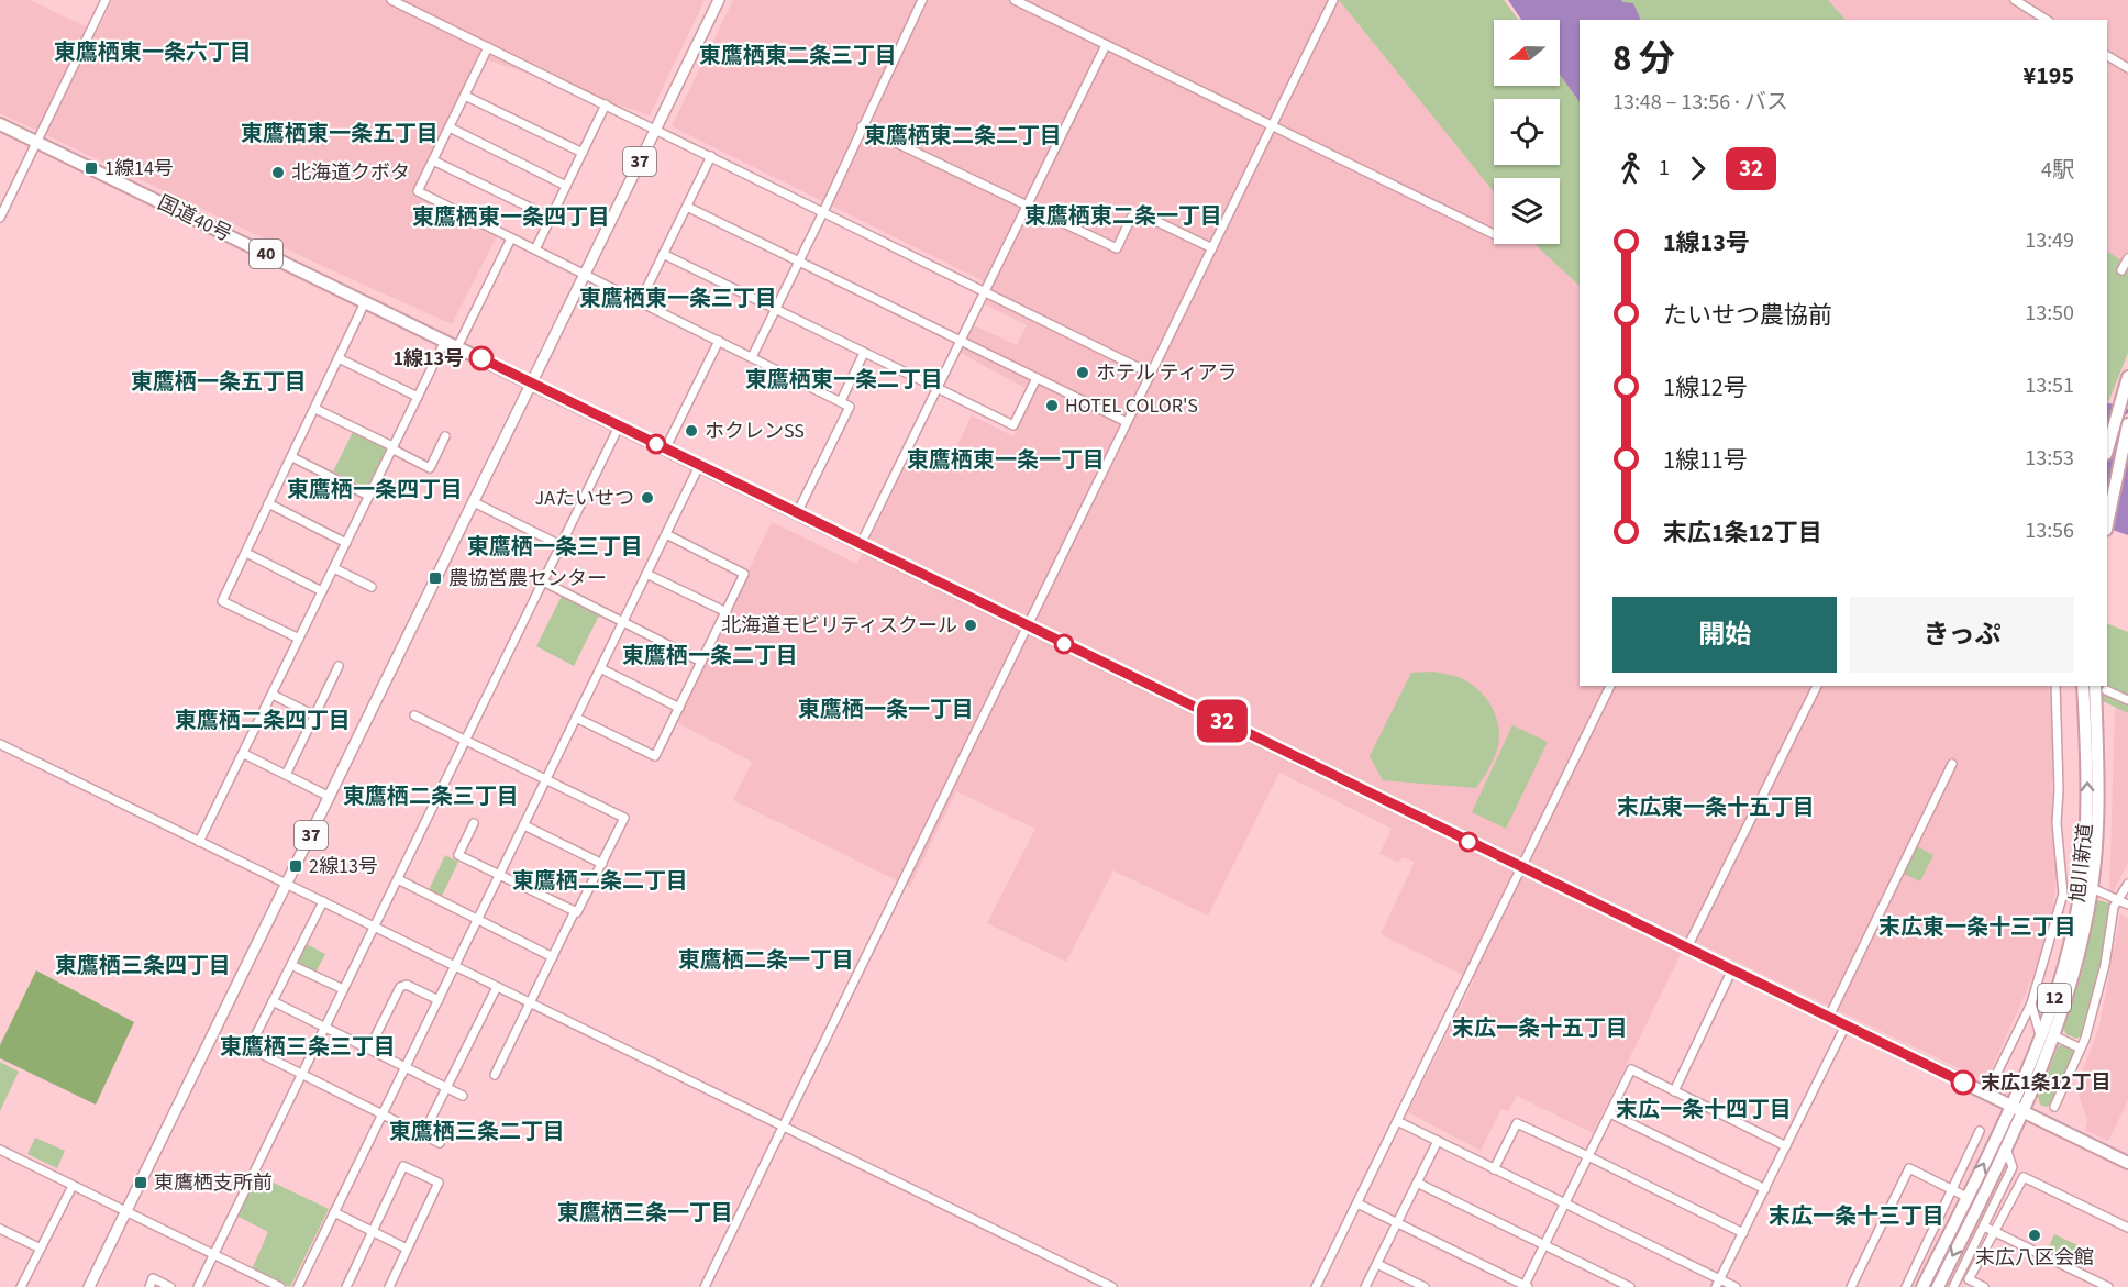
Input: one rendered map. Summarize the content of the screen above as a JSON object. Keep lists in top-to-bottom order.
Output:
{
  "streets": {
    "highway": [
      "国道40号",
      "40",
      "旭川新道",
      "12"
    ],
    "main road": ["37"]
  },
  "crossings": [
    ["37", "国道40号"],
    ["37", "40"],
    ["国道40号", "40"],
    ["40", "旭川新道"]
  ],
  "districts": [
    "東鷹栖東一条六丁目",
    "東鷹栖東二条三丁目",
    "東鷹栖東一条五丁目",
    "東鷹栖東二条二丁目",
    "東鷹栖東二条一丁目",
    "東鷹栖東一条四丁目",
    "東鷹栖東一条三丁目",
    "東鷹栖東一条二丁目",
    "東鷹栖一条五丁目",
    "東鷹栖東一条一丁目",
    "東鷹栖一条四丁目",
    "東鷹栖一条三丁目",
    "東鷹栖一条二丁目",
    "東鷹栖一条一丁目",
    "東鷹栖二条四丁目",
    "東鷹栖二条三丁目",
    "末広東一条十五丁目",
    "東鷹栖二条二丁目",
    "末広東一条十三丁目",
    "東鷹栖二条一丁目",
    "東鷹栖三条四丁目",
    "末広一条十五丁目",
    "東鷹栖三条三丁目",
    "末広一条十四丁目",
    "東鷹栖三条二丁目",
    "東鷹栖三条一丁目",
    "末広一条十三丁目"
  ],
  "places": {
    "transit": [
      "1線14号",
      "農協営農センター",
      "2線13号",
      "東鷹栖支所前"
    ],
    "other": [
      "北海道クボタ",
      "1線13号",
      "ホテル ティアラ",
      "HOTEL COLOR'S",
      "ホクレンSS",
      "JAたいせつ",
      "北海道モビリティスクール",
      "末広1条12丁目",
      "末広八区会館"
    ]
  },
  "lines": ["bus line 32"],
  "north": "left",
  "page": {
    "on_map": "32",
    "heading": ["8 分", "13:48 – 13:56 · バス", "¥195"],
    "legs": ["1", "32", "4駅"],
    "list": [
      {
        "name": "1線13号",
        "value": "13:49"
      },
      {
        "name": "たいせつ農協前",
        "value": "13:50"
      },
      {
        "name": "1線12号",
        "value": "13:51"
      },
      {
        "name": "1線11号",
        "value": "13:53"
      },
      {
        "name": "末広1条12丁目",
        "value": "13:56"
      }
    ],
    "buttons": ["開始", "きっぷ"]
  }
}
